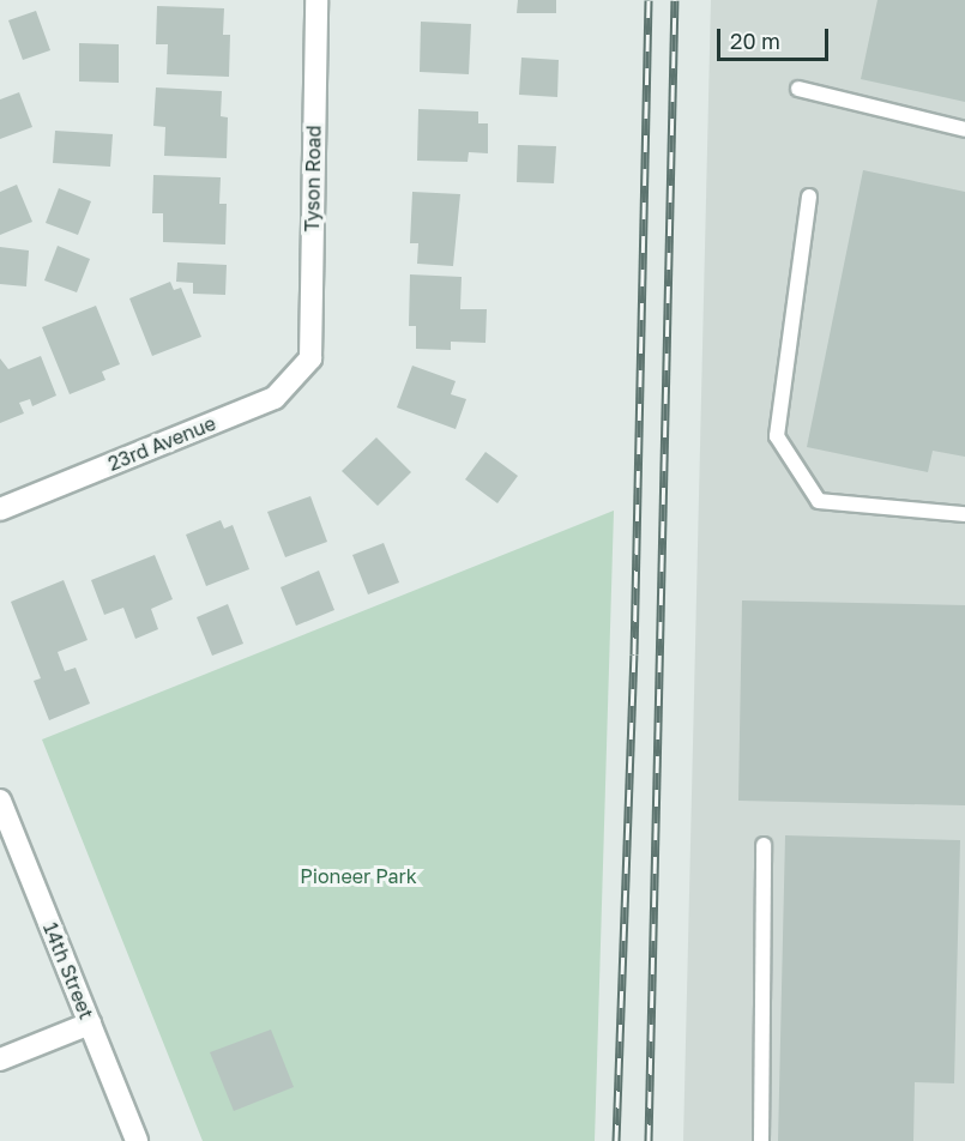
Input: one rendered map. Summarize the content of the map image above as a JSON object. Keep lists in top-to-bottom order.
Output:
{
  "streets": {
    "street": ["Tyson Road", "23rd Avenue", "14th Street"]
  },
  "crossings": [
    ["Tyson Road", "23rd Avenue"]
  ],
  "parks": ["Pioneer Park"],
  "scale_bar": "20 m"
}
